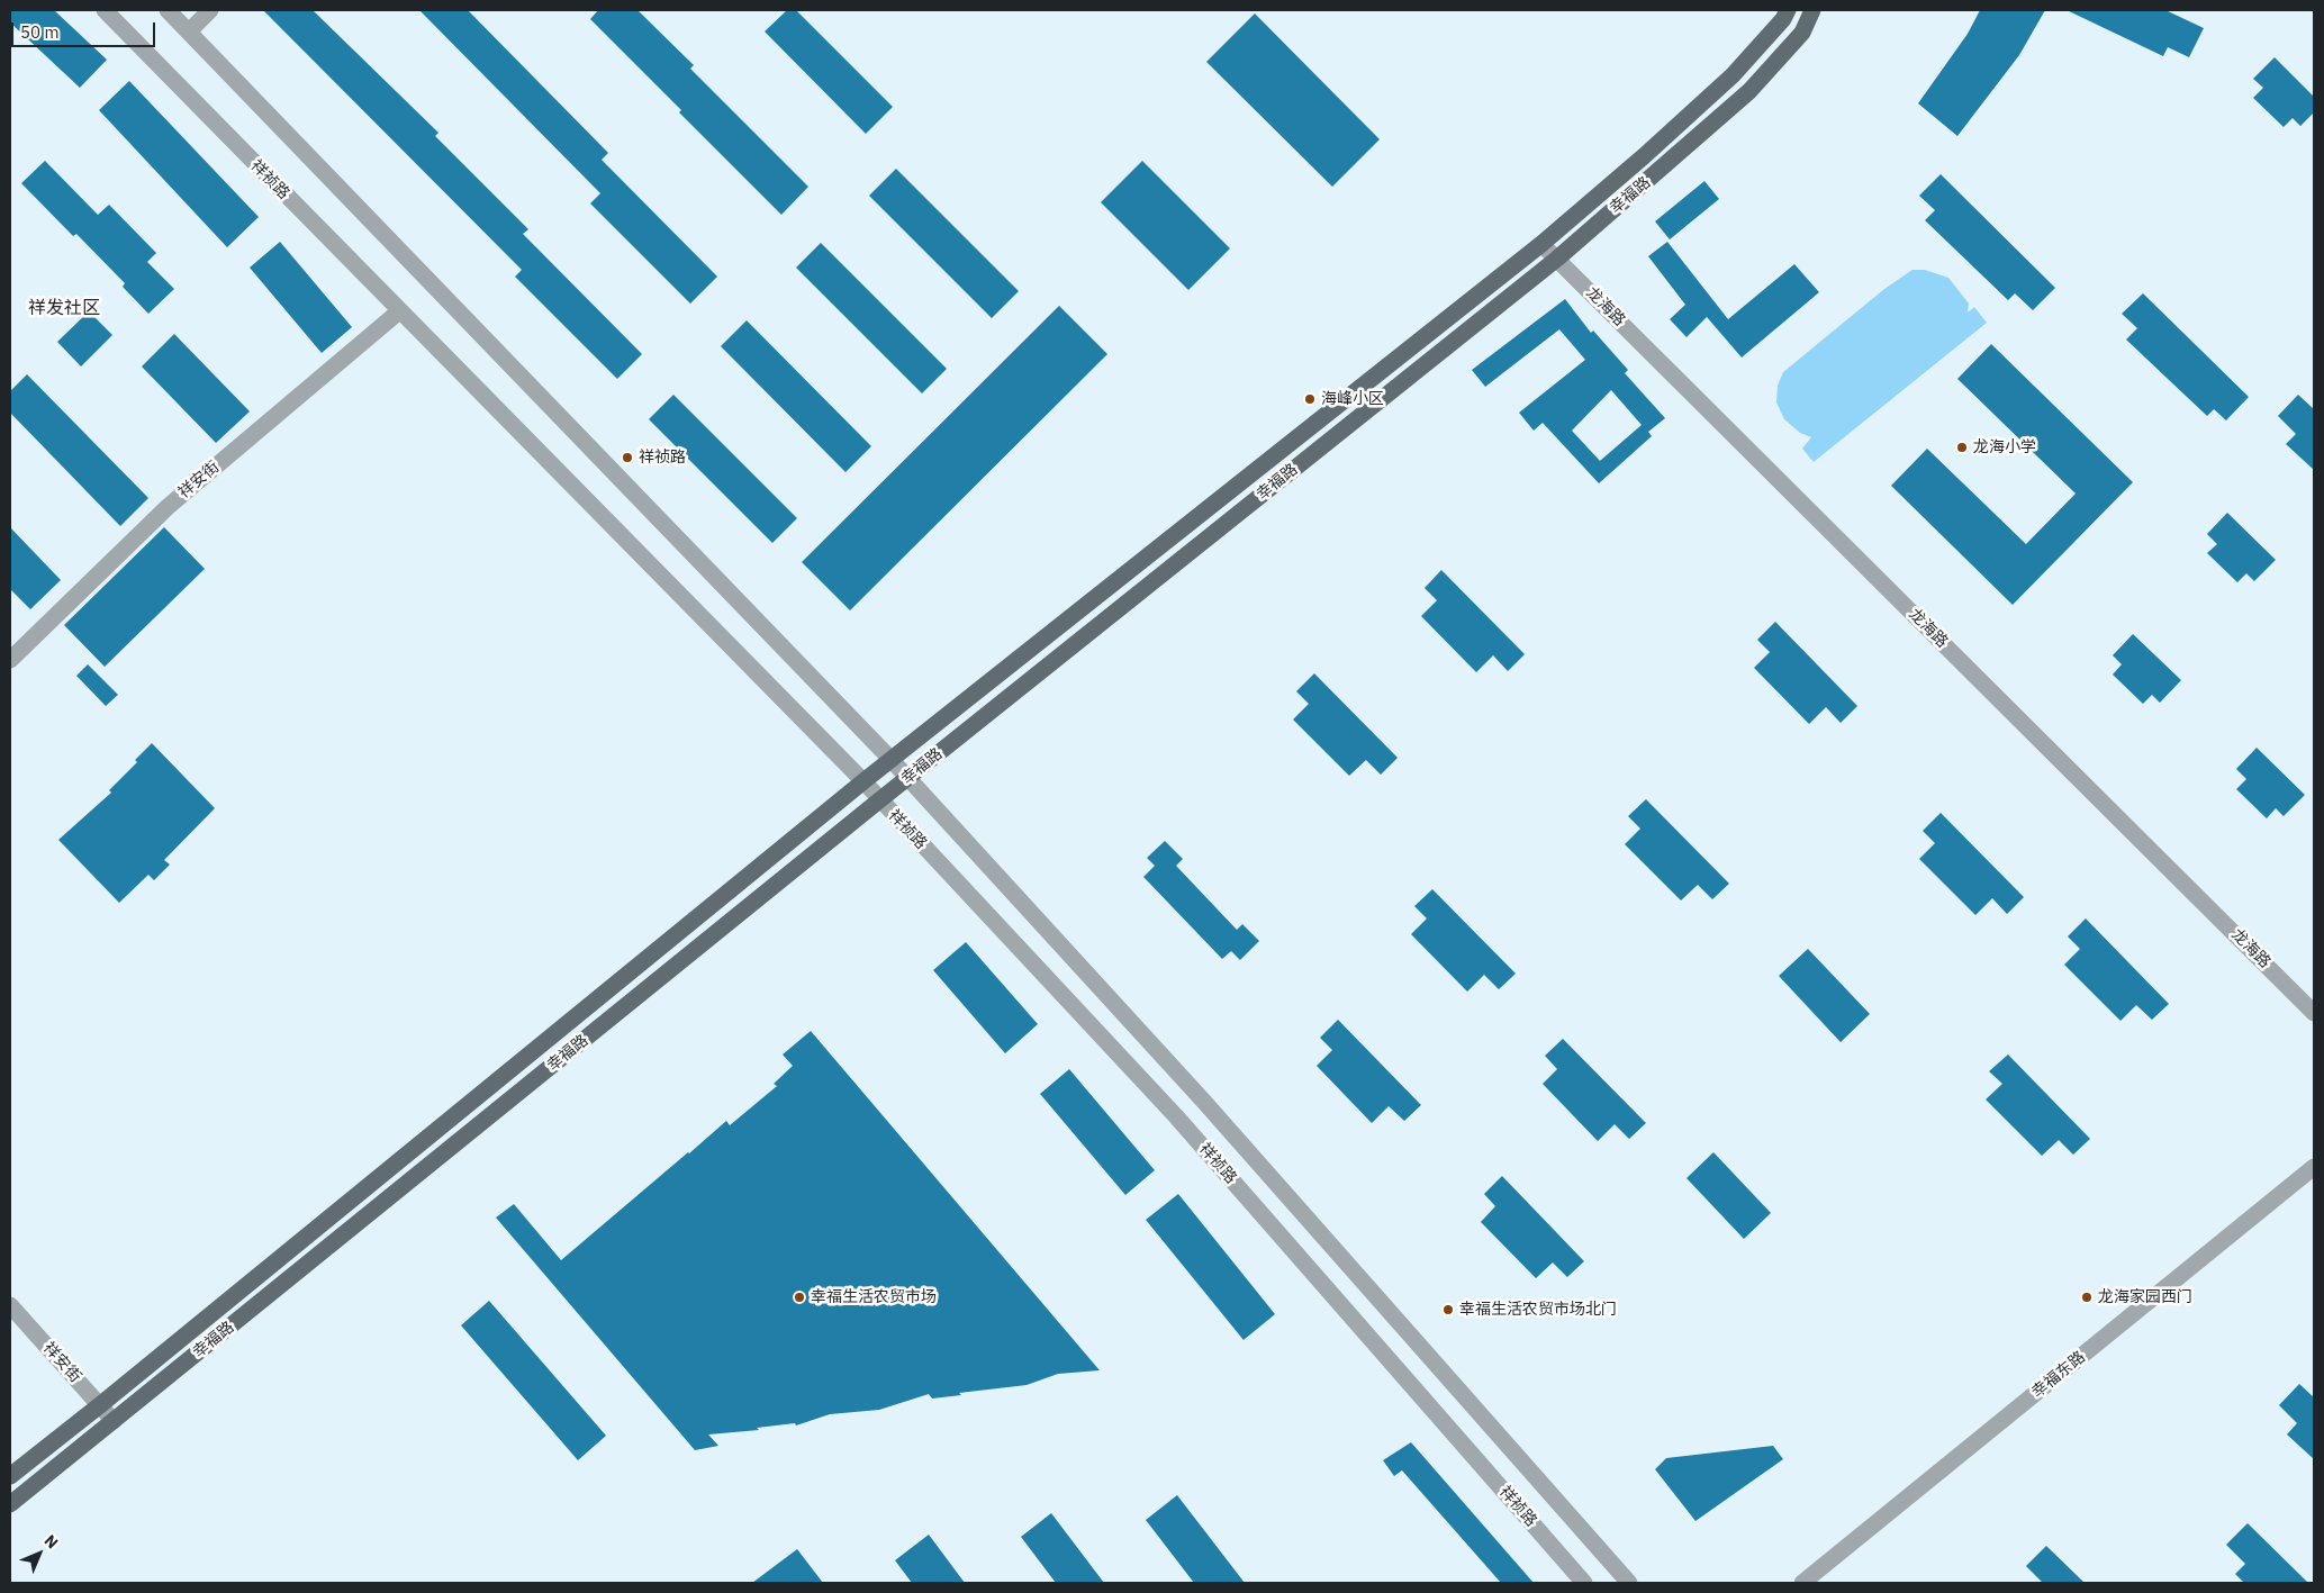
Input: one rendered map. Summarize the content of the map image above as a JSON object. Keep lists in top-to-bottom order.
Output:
{
  "streets": {
    "main road": ["幸福路"],
    "street": [
      "祥祯路",
      "龙海路",
      "祥安街",
      "幸福东路"
    ]
  },
  "crossings": [
    ["祥祯路", "幸福路"],
    ["祥祯路", "祥安街"],
    ["幸福路", "龙海路"],
    ["幸福路", "祥安街"]
  ],
  "districts": ["祥发社区"],
  "places": [
    "海峰小区",
    "龙海小学",
    "祥祯路",
    "幸福生活农贸市场",
    "龙海家园西门",
    "幸福生活农贸市场北门"
  ],
  "scale_bar": "50 m",
  "north": "top right"
}
